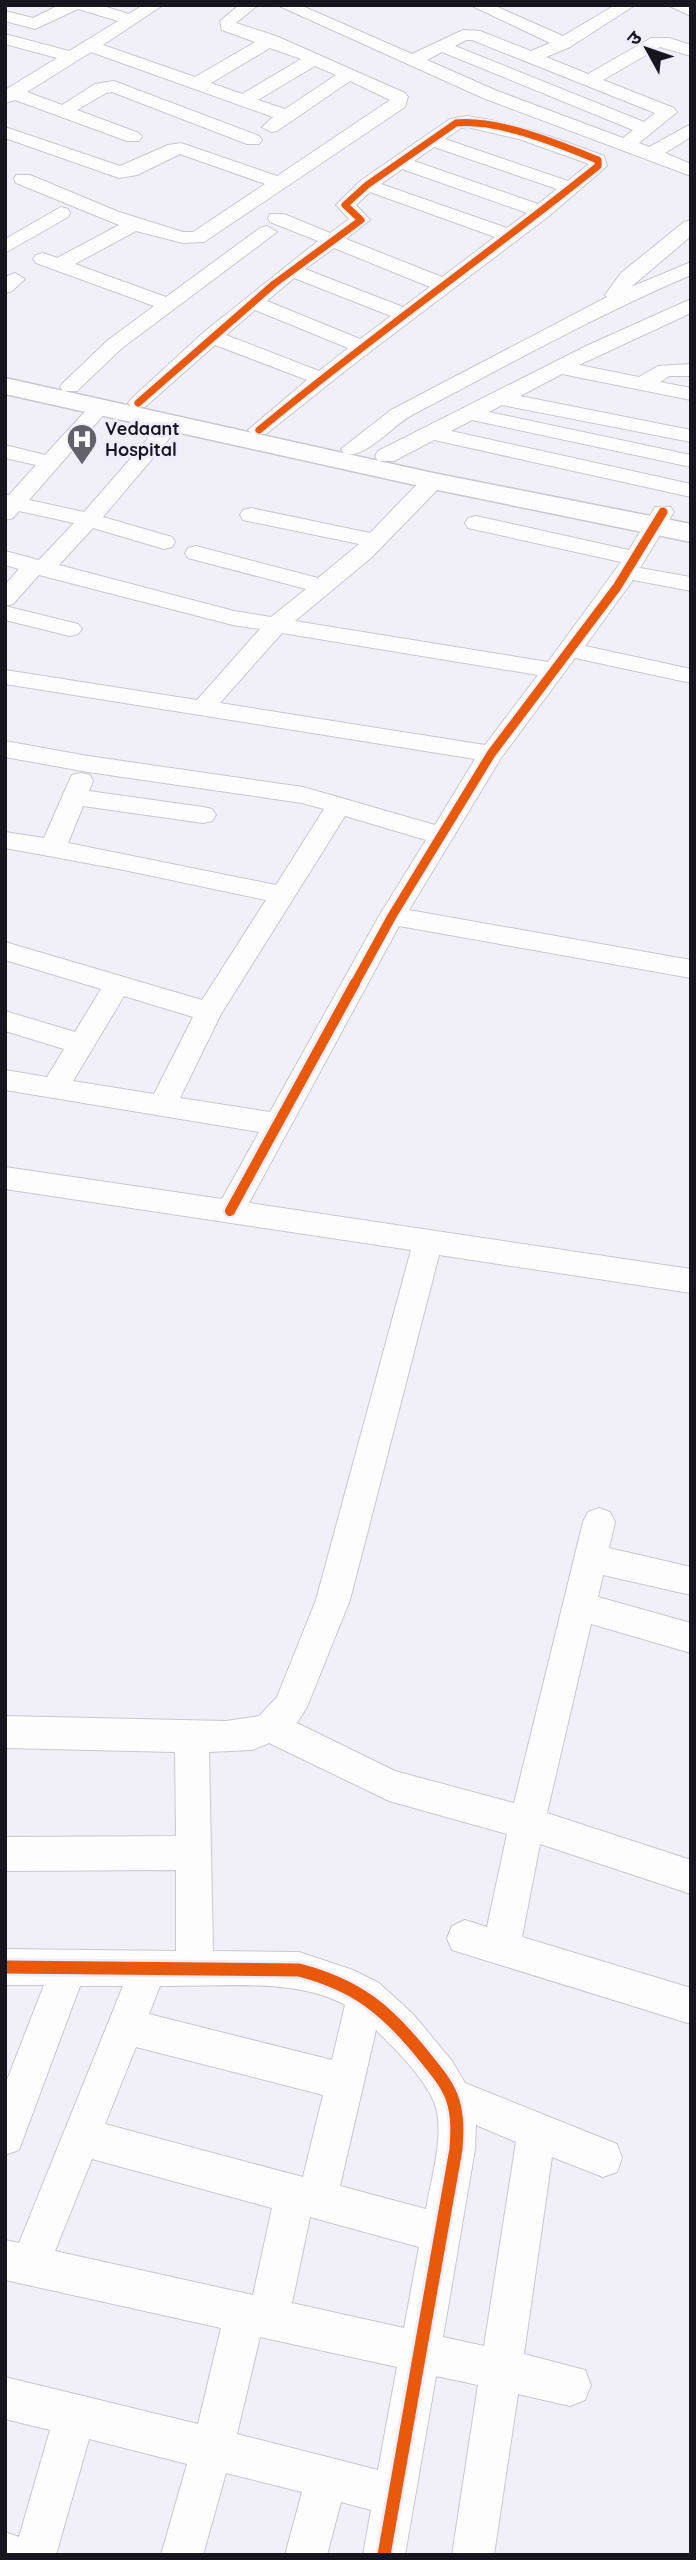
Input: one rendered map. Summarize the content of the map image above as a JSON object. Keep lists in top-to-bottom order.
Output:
{
  "places": {
    "hospital": ["Vedaant Hospital"]
  },
  "north": "top left"
}
